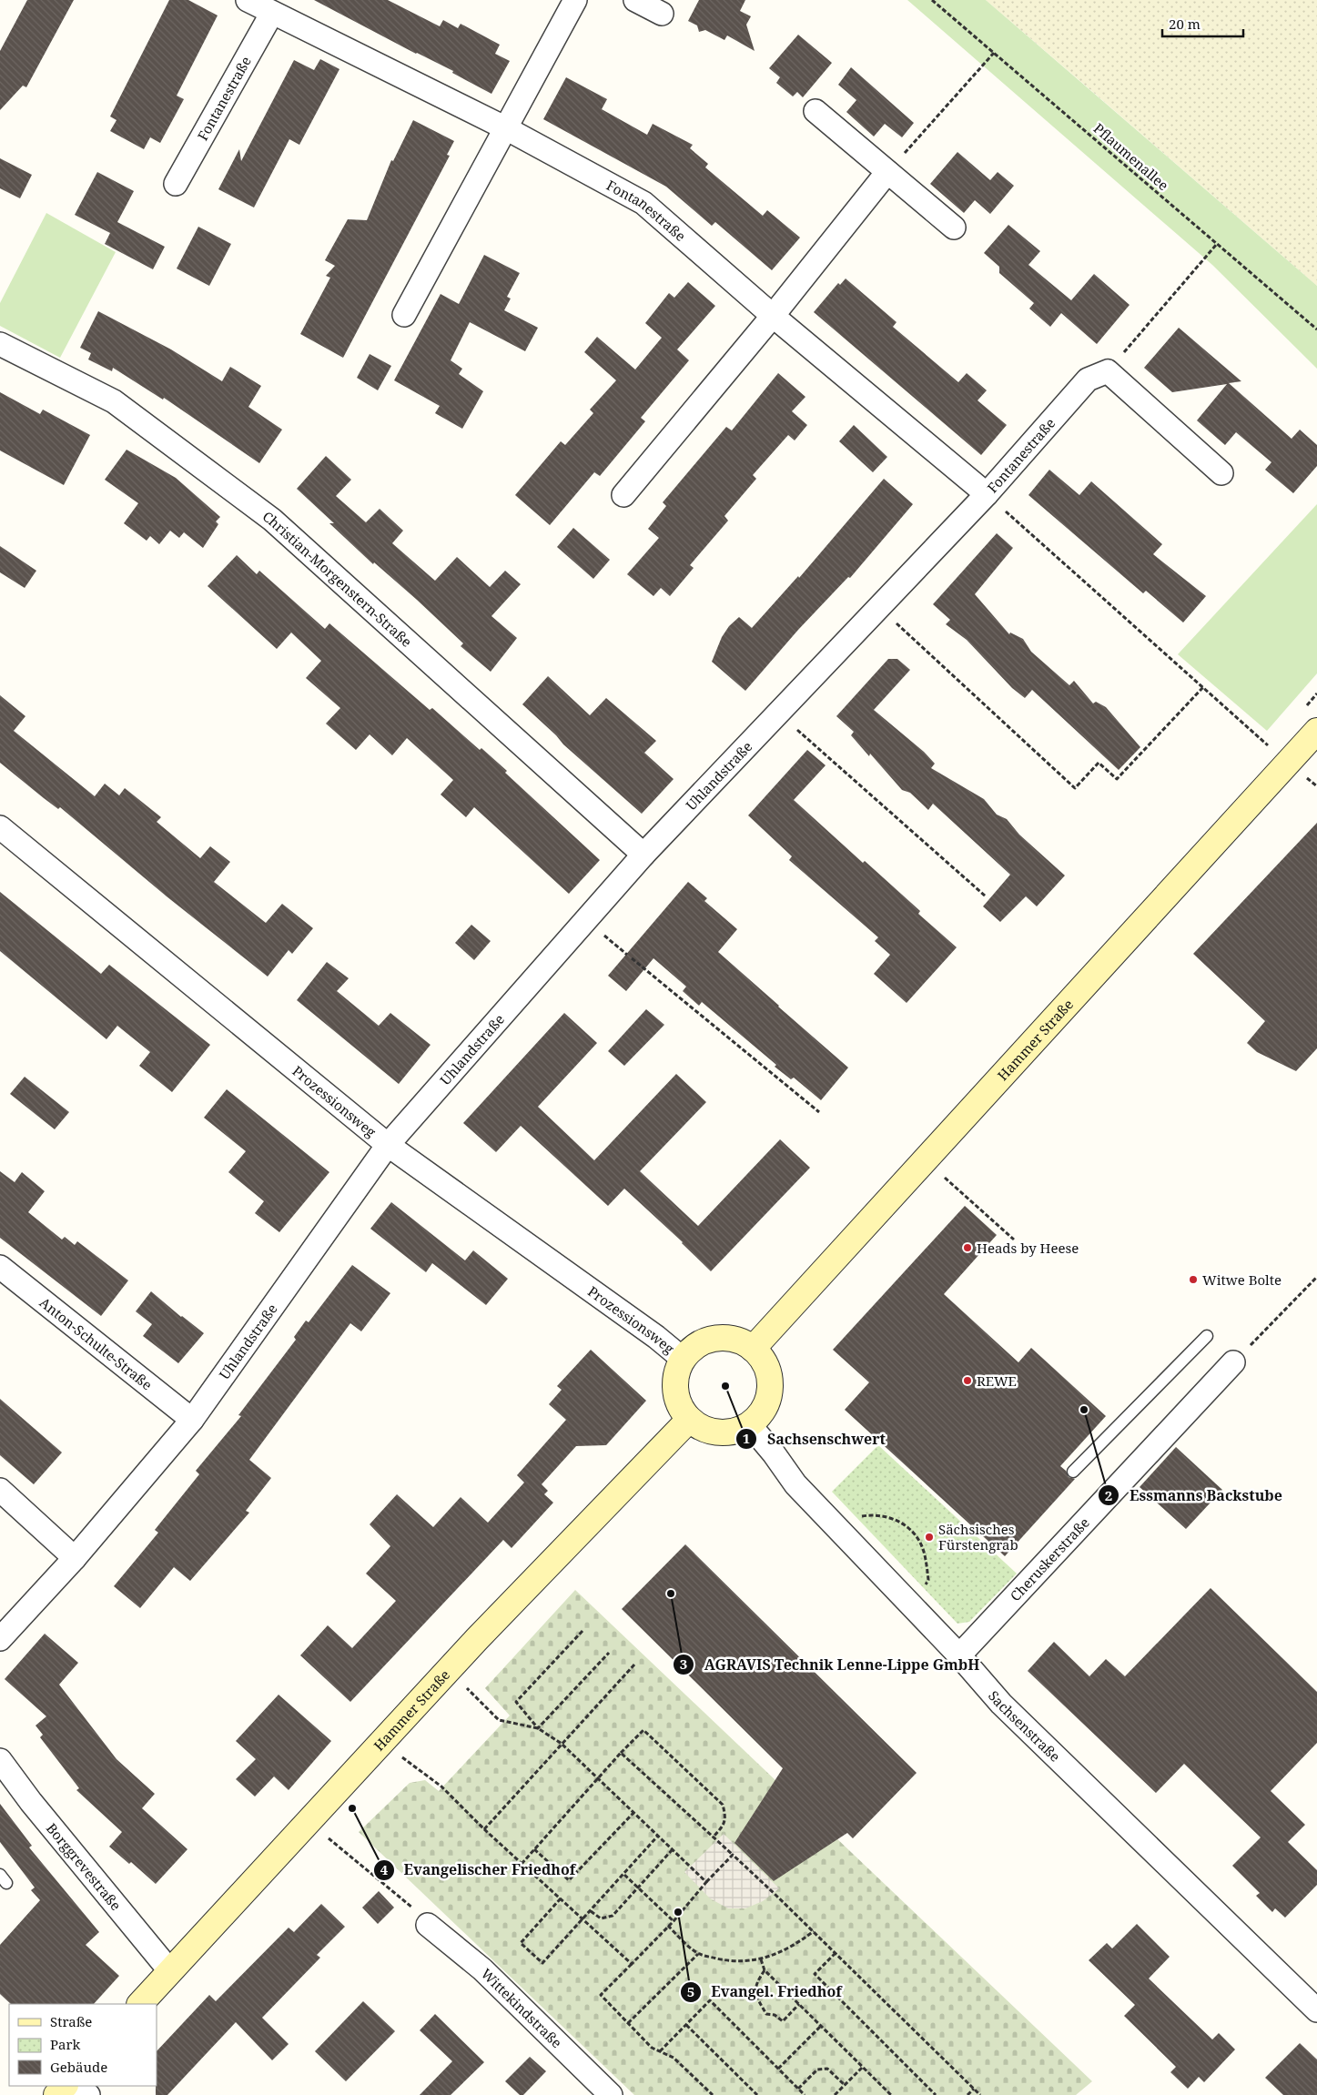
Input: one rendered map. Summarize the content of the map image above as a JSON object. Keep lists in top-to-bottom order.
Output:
{
  "streets": {
    "main road": ["Hammer Straße"],
    "street": [
      "Fontanestraße",
      "Christian-Morgenstern-Straße",
      "Uhlandstraße",
      "Prozessionsweg",
      "Anton-Schulte-Straße",
      "Cheruskerstraße",
      "Sachsenstraße",
      "Borggrevestraße",
      "Wittekindstraße"
    ],
    "path": ["Pflaumenallee"]
  },
  "crossings": [
    ["Fontanestraße", "Uhlandstraße"],
    ["Christian-Morgenstern-Straße", "Uhlandstraße"],
    ["Uhlandstraße", "Prozessionsweg"],
    ["Uhlandstraße", "Anton-Schulte-Straße"],
    ["Hammer Straße", "Prozessionsweg"],
    ["Hammer Straße", "Sachsenstraße"],
    ["Hammer Straße", "Borggrevestraße"],
    ["Prozessionsweg", "Sachsenstraße"],
    ["Cheruskerstraße", "Sachsenstraße"]
  ],
  "places": [
    "Heads by Heese",
    "Witwe Bolte",
    "REWE",
    "Sachsenschwert",
    "Essmanns Backstube",
    "Sächsisches Fürstengrab",
    "AGRAVIS Technik Lenne-Lippe GmbH",
    "Evangelischer Friedhof",
    "Evangel. Friedhof"
  ],
  "legend": ["Straße", "Park", "Gebäude"],
  "scale_bar": "20 m"
}
